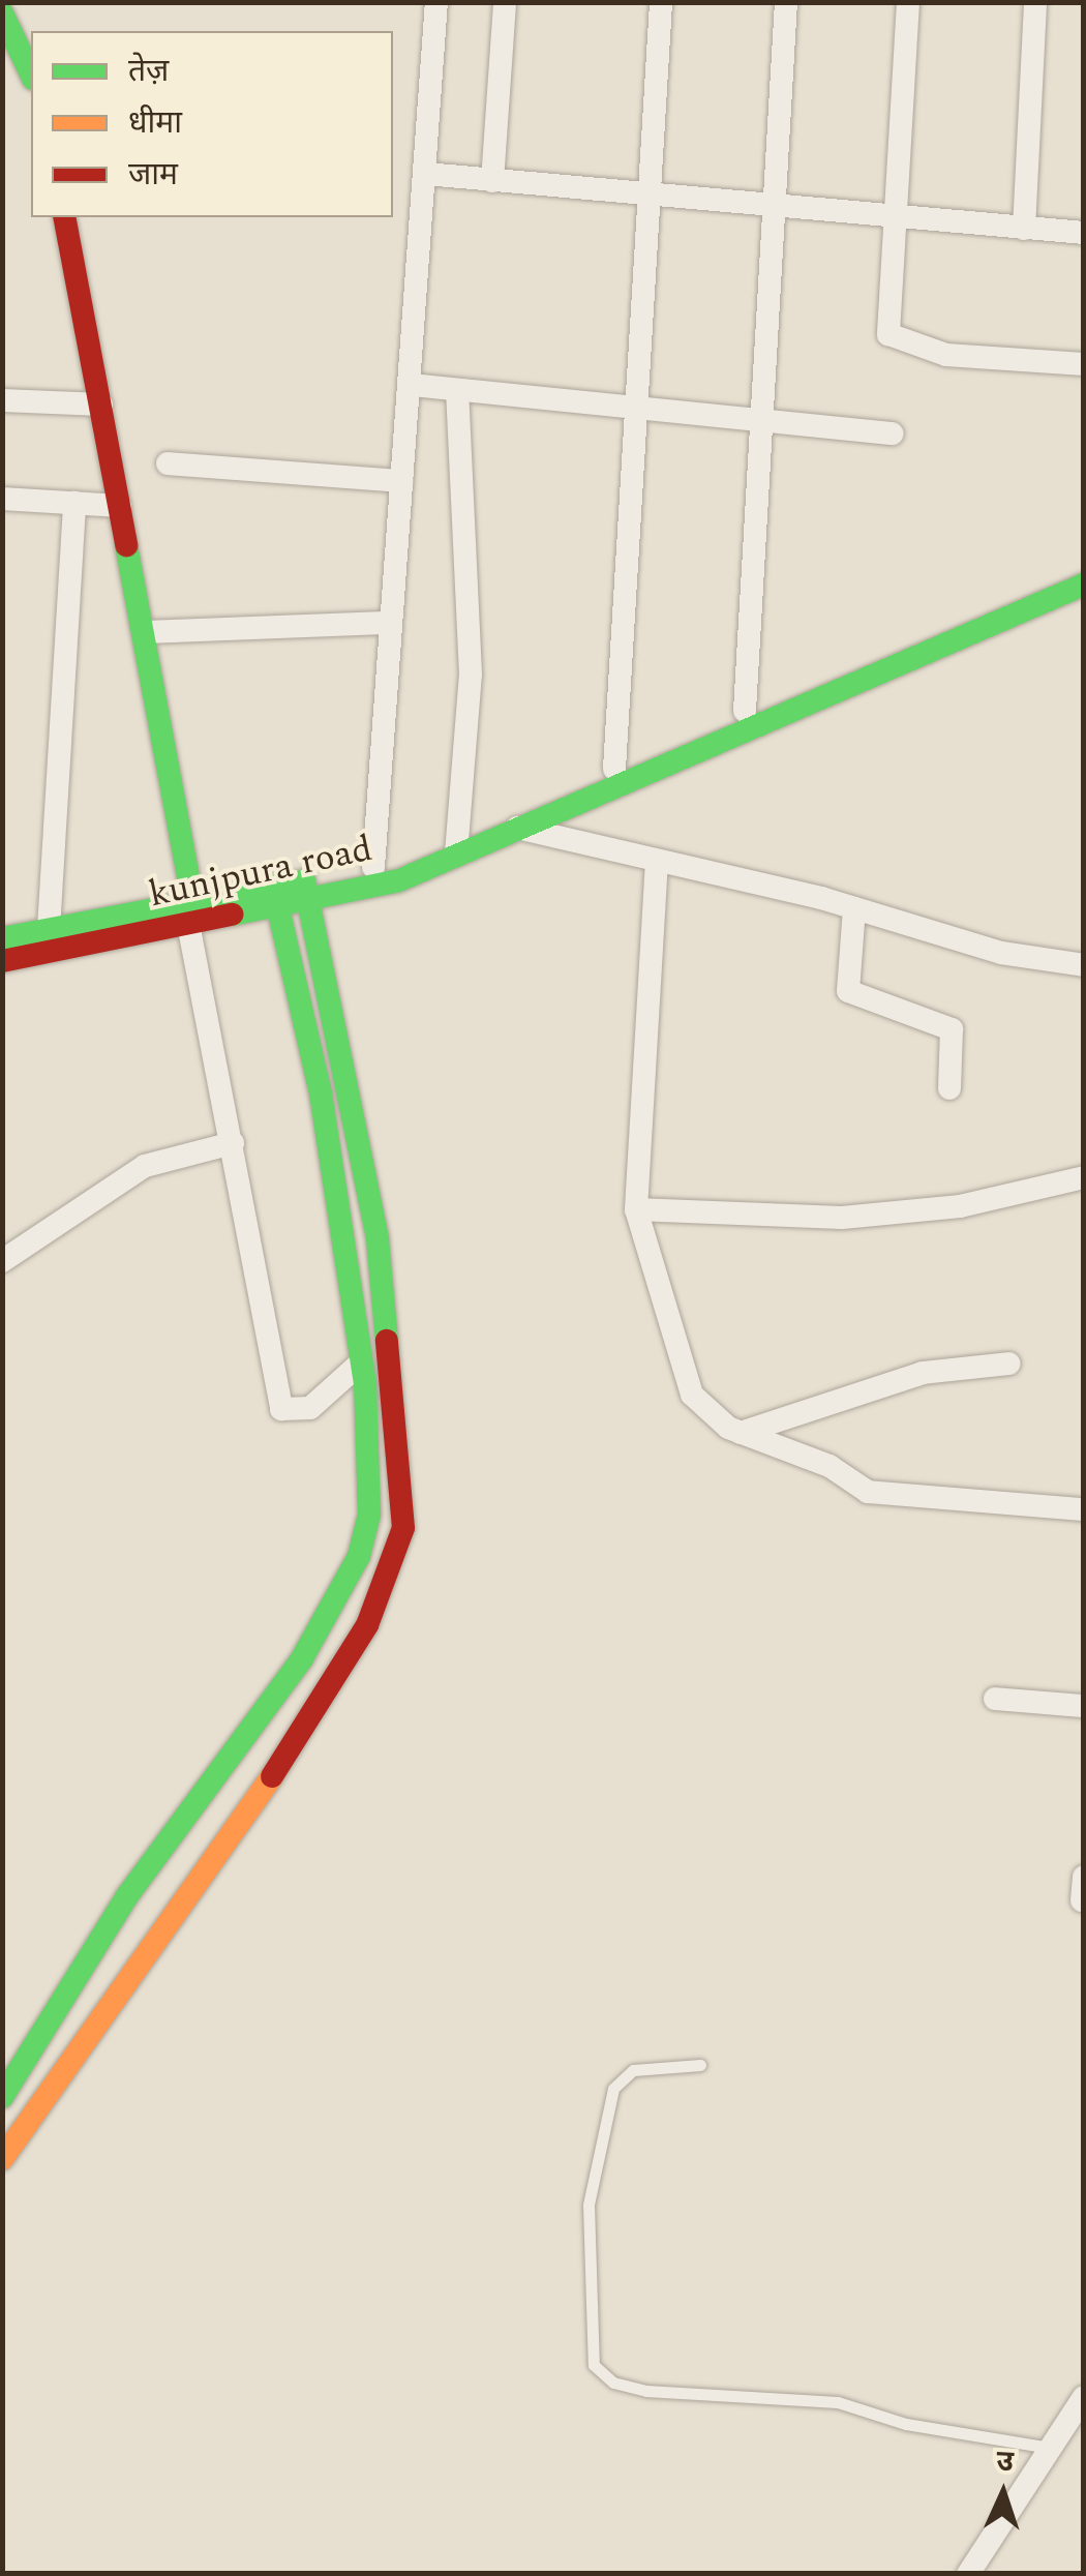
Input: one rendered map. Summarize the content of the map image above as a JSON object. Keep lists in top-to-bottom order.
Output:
{
  "streets": {
    "street": ["kunjpura road"]
  },
  "legend": ["तेज़", "धीमा", "जाम"],
  "north": "top"
}
